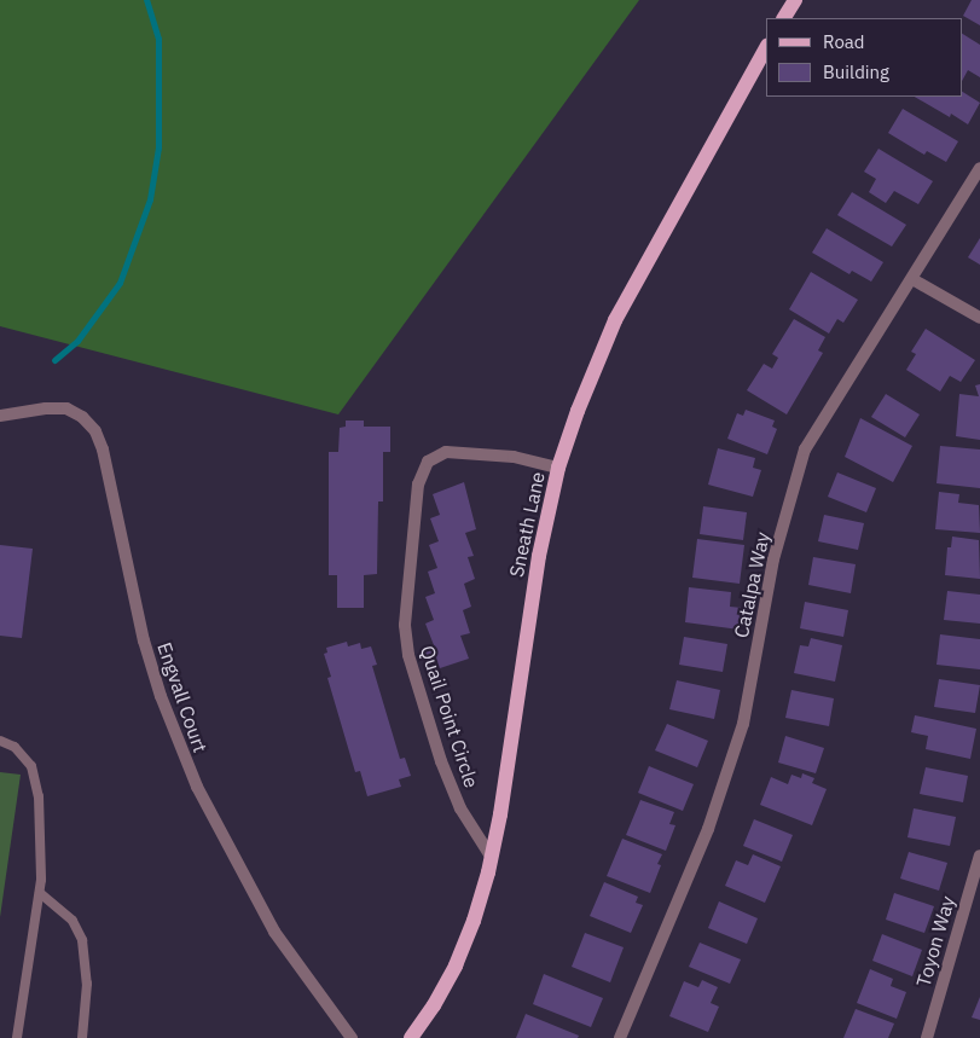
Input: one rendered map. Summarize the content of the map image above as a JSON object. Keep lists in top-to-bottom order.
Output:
{
  "streets": {
    "main road": ["Sneath Lane"],
    "street": [
      "Catalpa Way",
      "Engvall Court",
      "Quail Point Circle",
      "Toyon Way"
    ]
  },
  "crossings": [
    ["Sneath Lane", "Quail Point Circle"]
  ],
  "legend": ["Road", "Building"]
}
